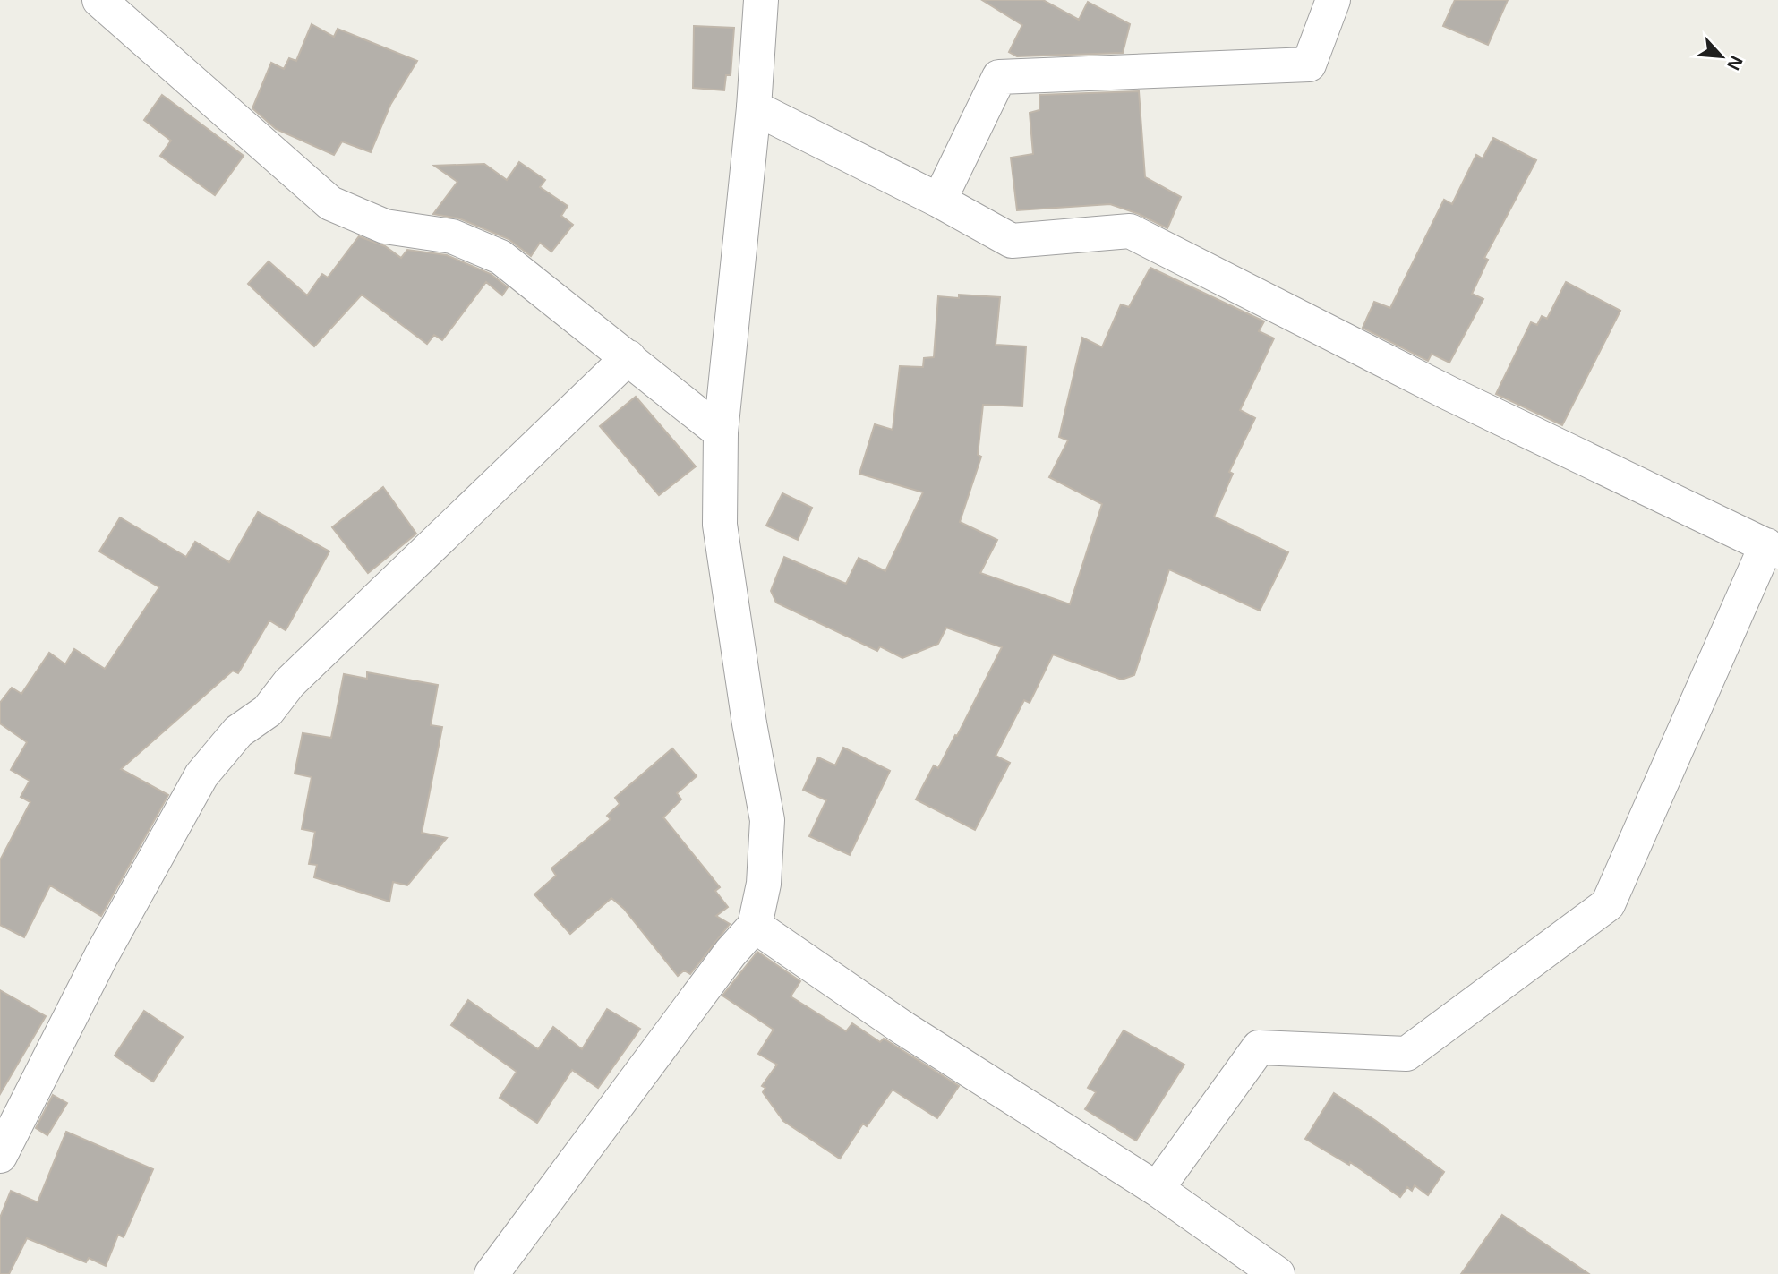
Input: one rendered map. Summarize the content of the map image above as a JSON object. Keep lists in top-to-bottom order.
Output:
{
  "north": "bottom right"
}
